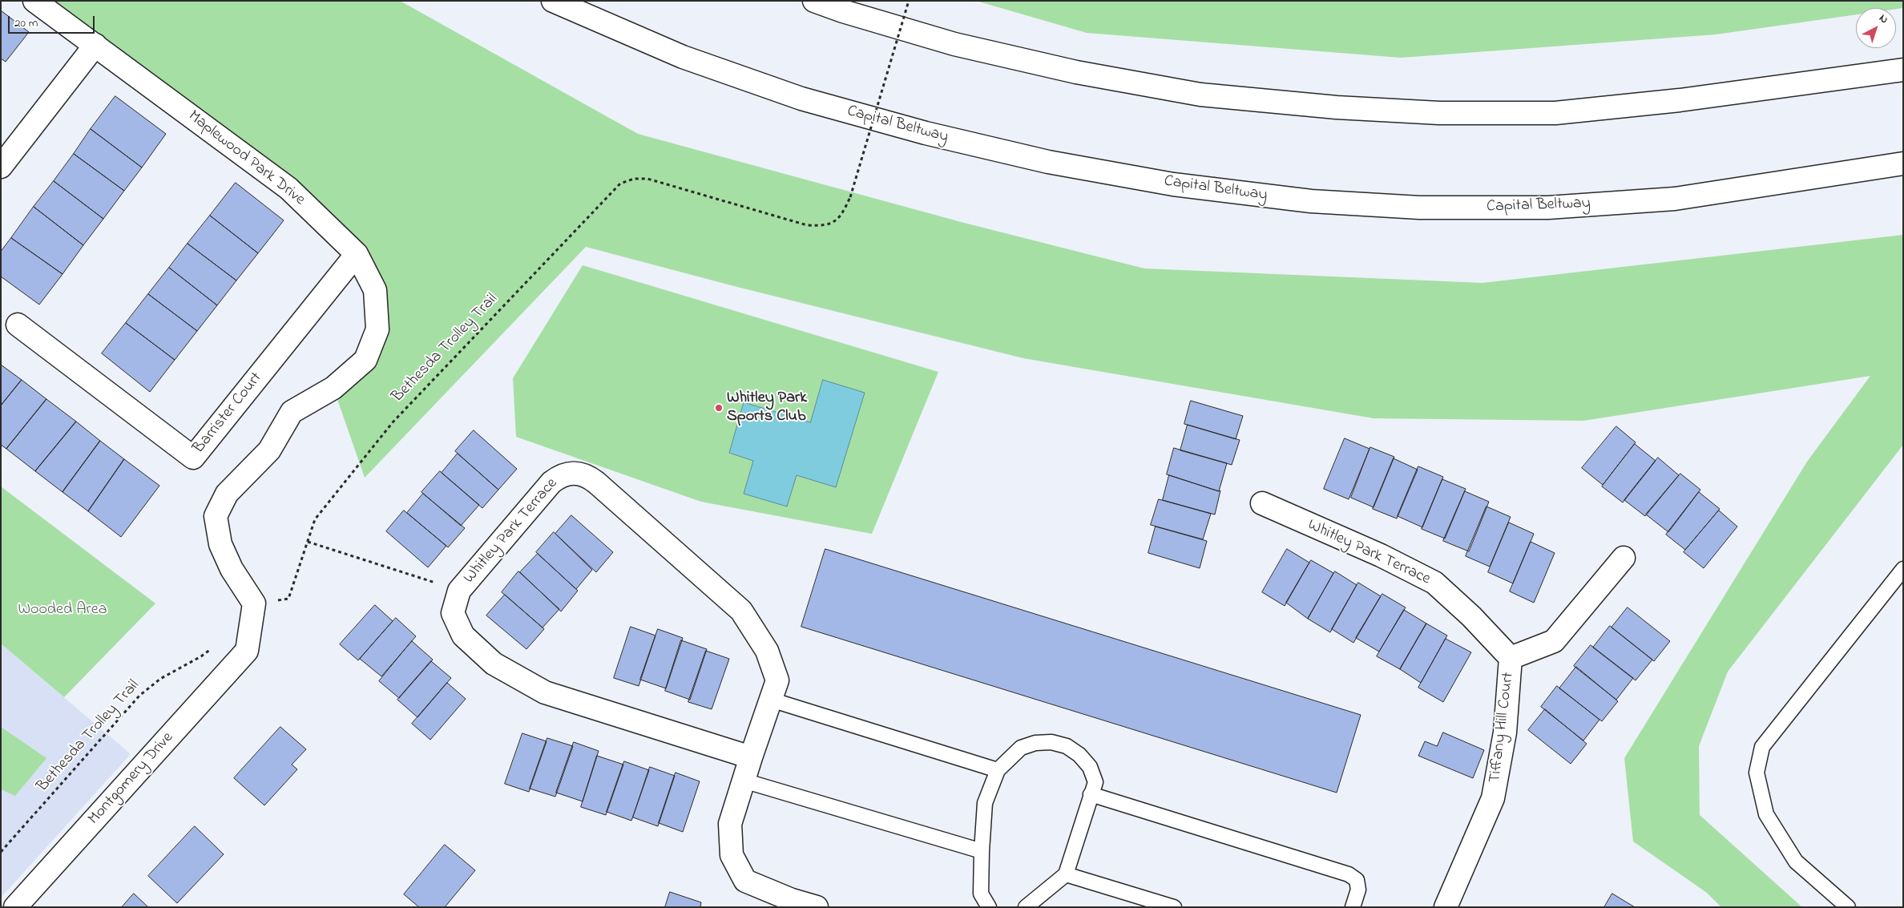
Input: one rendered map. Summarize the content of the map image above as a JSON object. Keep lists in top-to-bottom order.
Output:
{
  "streets": {
    "main road": [
      "Capital Beltway",
      "Maplewood Park Drive",
      "Barrister Court",
      "Whitley Park Terrace",
      "Tiffany Hill Court",
      "Montgomery Drive"
    ],
    "path": ["Bethesda Trolley Trail"]
  },
  "crossings": [
    ["Maplewood Park Drive", "Bethesda Trolley Trail"],
    ["Maplewood Park Drive", "Barrister Court"],
    ["Maplewood Park Drive", "Montgomery Drive"],
    ["Bethesda Trolley Trail", "Montgomery Drive"],
    ["Whitley Park Terrace", "Tiffany Hill Court"]
  ],
  "parks": ["Wooded Area"],
  "places": ["Whitley Park Sports Club"],
  "scale_bar": "20 m",
  "north": "top right"
}
